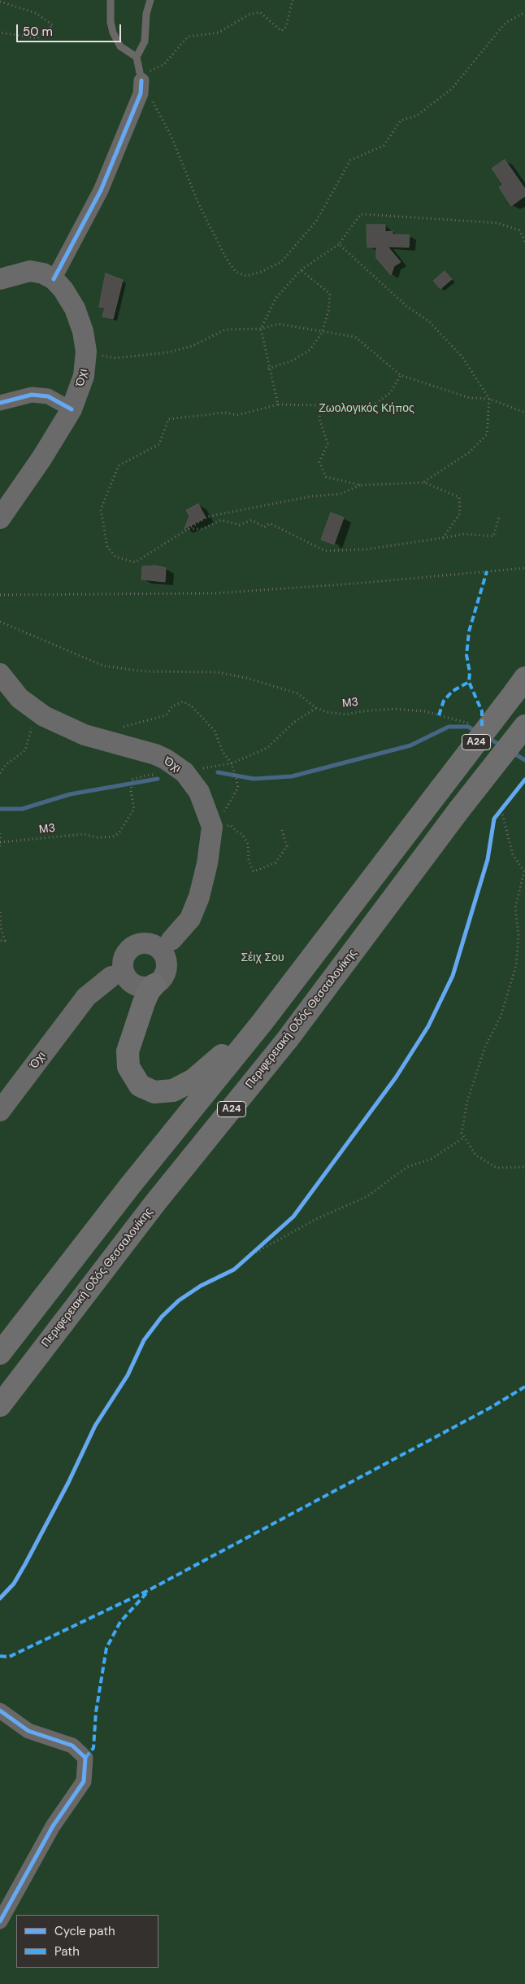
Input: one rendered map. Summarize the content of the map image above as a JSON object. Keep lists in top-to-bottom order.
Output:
{
  "streets": {
    "highway": ["Α24", "Περιφερειακή Οδός Θεσσαλονίκης"],
    "main road": ["Όχι"],
    "path": ["Μ3"]
  },
  "parks": ["Ζωολογικός Κήπος", "Σέιχ Σου"],
  "legend": ["Cycle path", "Path"],
  "scale_bar": "50 m"
}
